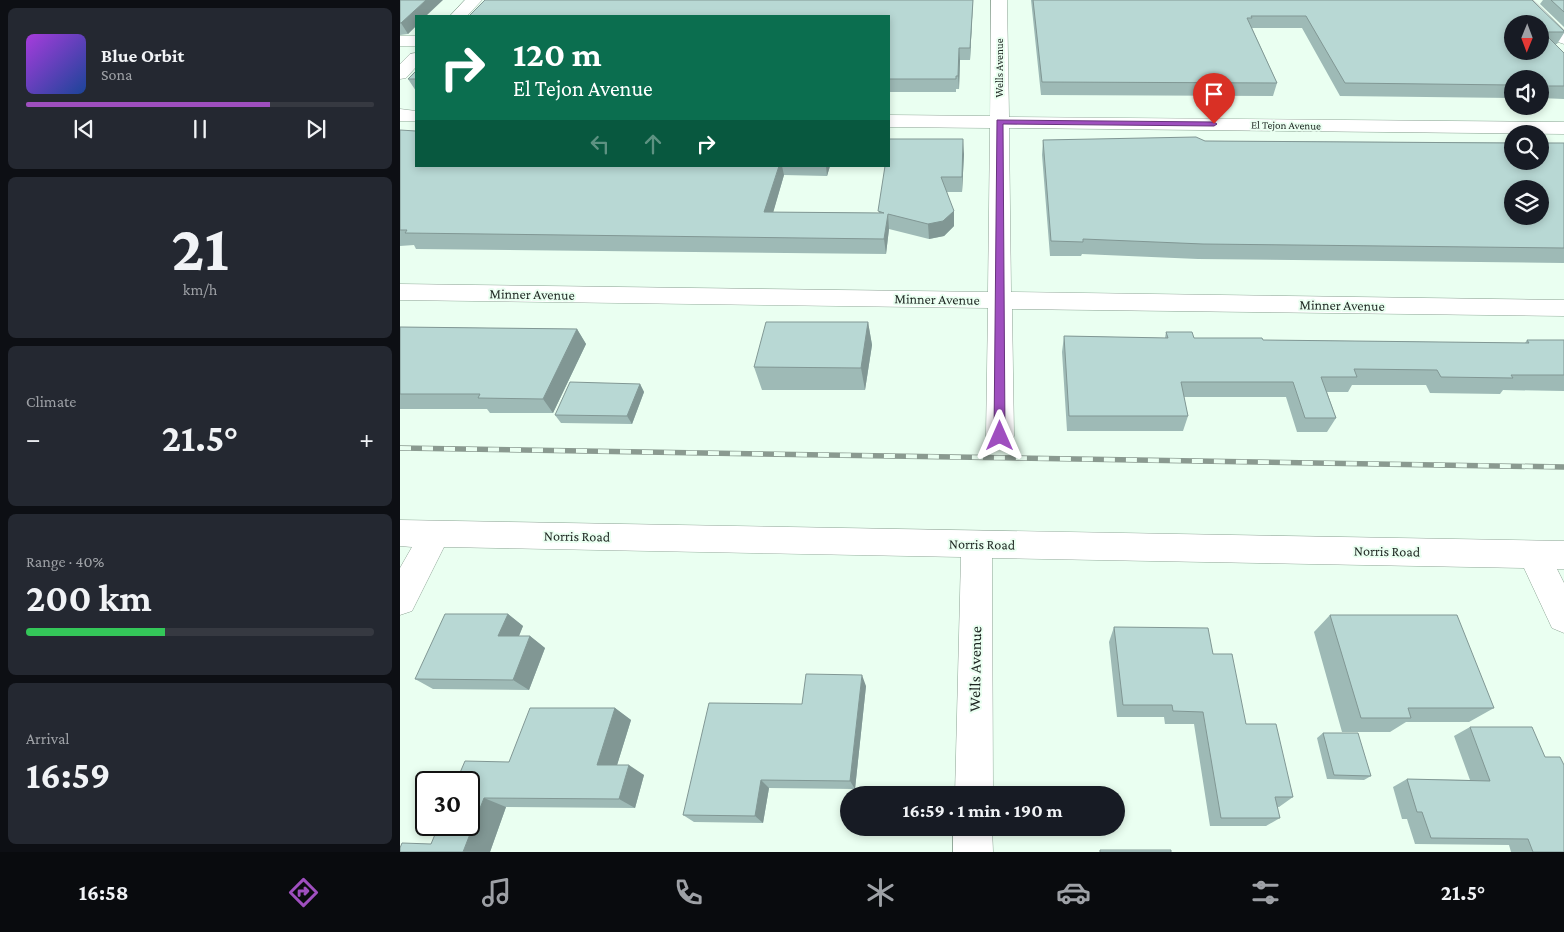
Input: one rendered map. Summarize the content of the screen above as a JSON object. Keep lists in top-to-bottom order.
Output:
{
  "streets": {
    "street": [
      "Wells Avenue",
      "El Tejon Avenue",
      "Minner Avenue",
      "Norris Road"
    ]
  },
  "crossings": [
    ["Wells Avenue", "El Tejon Avenue"],
    ["Wells Avenue", "Minner Avenue"],
    ["Wells Avenue", "Norris Road"]
  ],
  "north": "bottom",
  "page": {
    "turn": ["120 m", "El Tejon Avenue"],
    "song": ["Blue Orbit", "Sona"],
    "tile": [
      ["21", "km/h"],
      "Climate",
      ["Range · 40%", "200 km"],
      ["Arrival", "16:59"]
    ],
    "heat": ["−", "21.5°", "+"],
    "limit": "30",
    "trip": "16:59 · 1 min · 190 m",
    "tabs": ["16:58", "21.5°"]
  }
}
